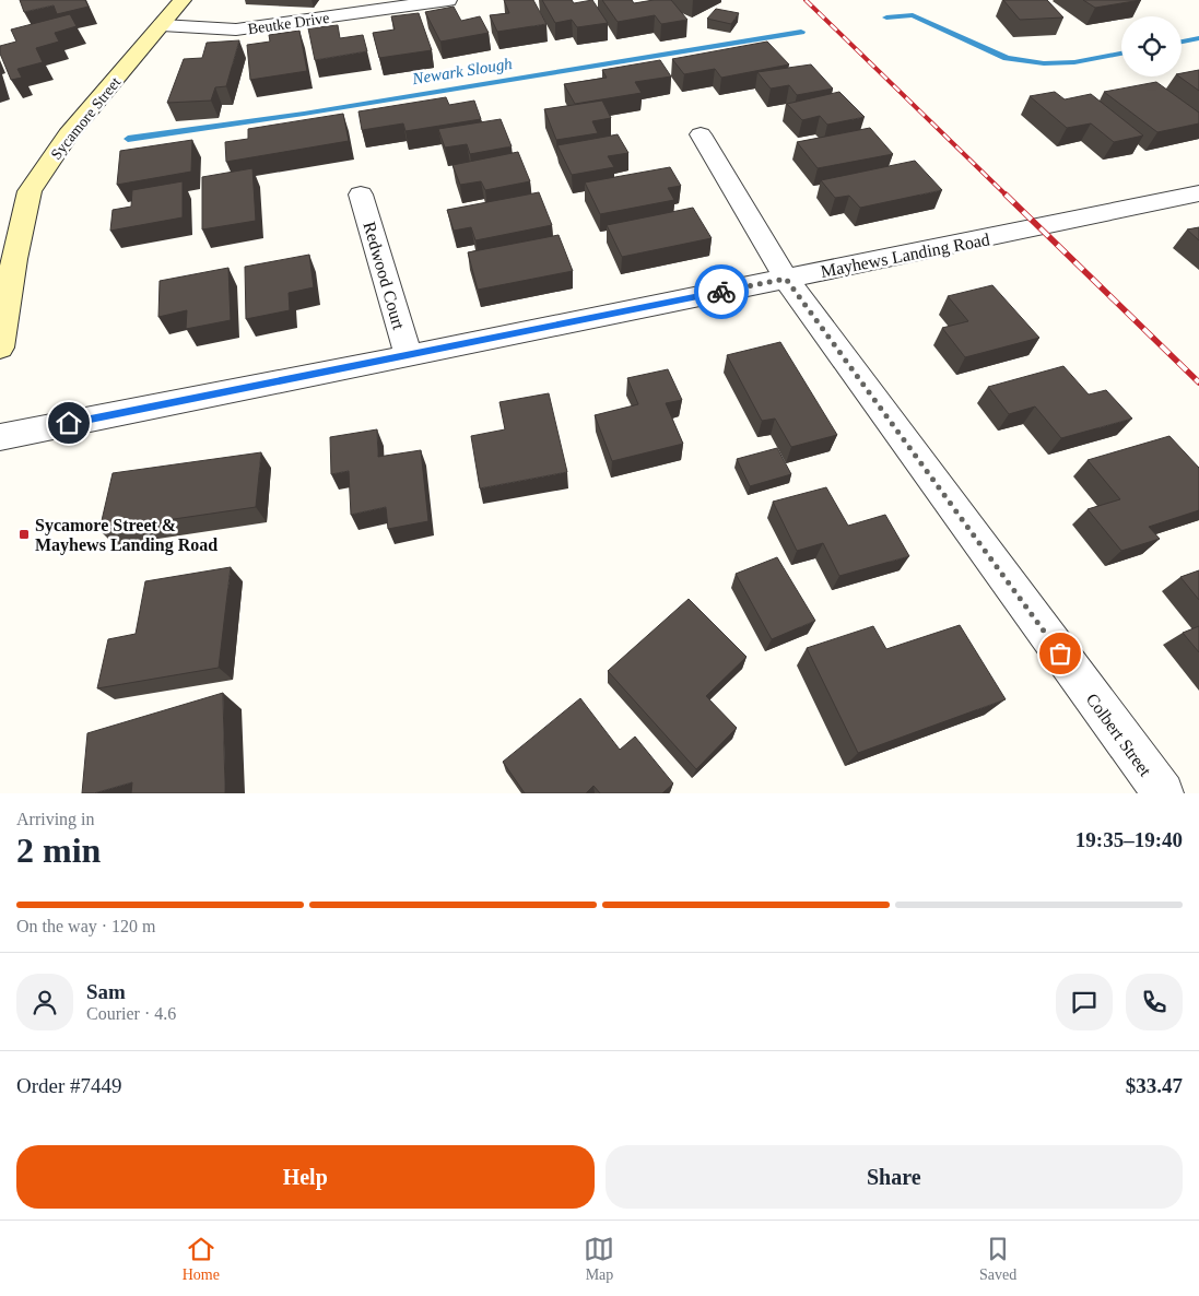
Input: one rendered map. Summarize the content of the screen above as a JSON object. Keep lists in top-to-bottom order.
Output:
{
  "streets": {
    "street": [
      "Beutke Drive",
      "Sycamore Street",
      "Mayhews Landing Road",
      "Redwood Court",
      "Colbert Street"
    ]
  },
  "crossings": [
    ["Beutke Drive", "Sycamore Street"],
    ["Mayhews Landing Road", "Redwood Court"],
    ["Mayhews Landing Road", "Colbert Street"]
  ],
  "water": ["Newark Slough"],
  "places": {
    "transit": ["Sycamore Street & Mayhews Landing Road"]
  },
  "page": {
    "heading": ["2 min", "Arriving in", "19:35–19:40"],
    "panel": [
      "Sam",
      "Courier · 4.6",
      "Order #7449",
      "$33.47"
    ],
    "bar": "On the way · 120 m",
    "buttons": ["Help", "Share"],
    "tabs": ["Home", "Map", "Saved"]
  }
}
